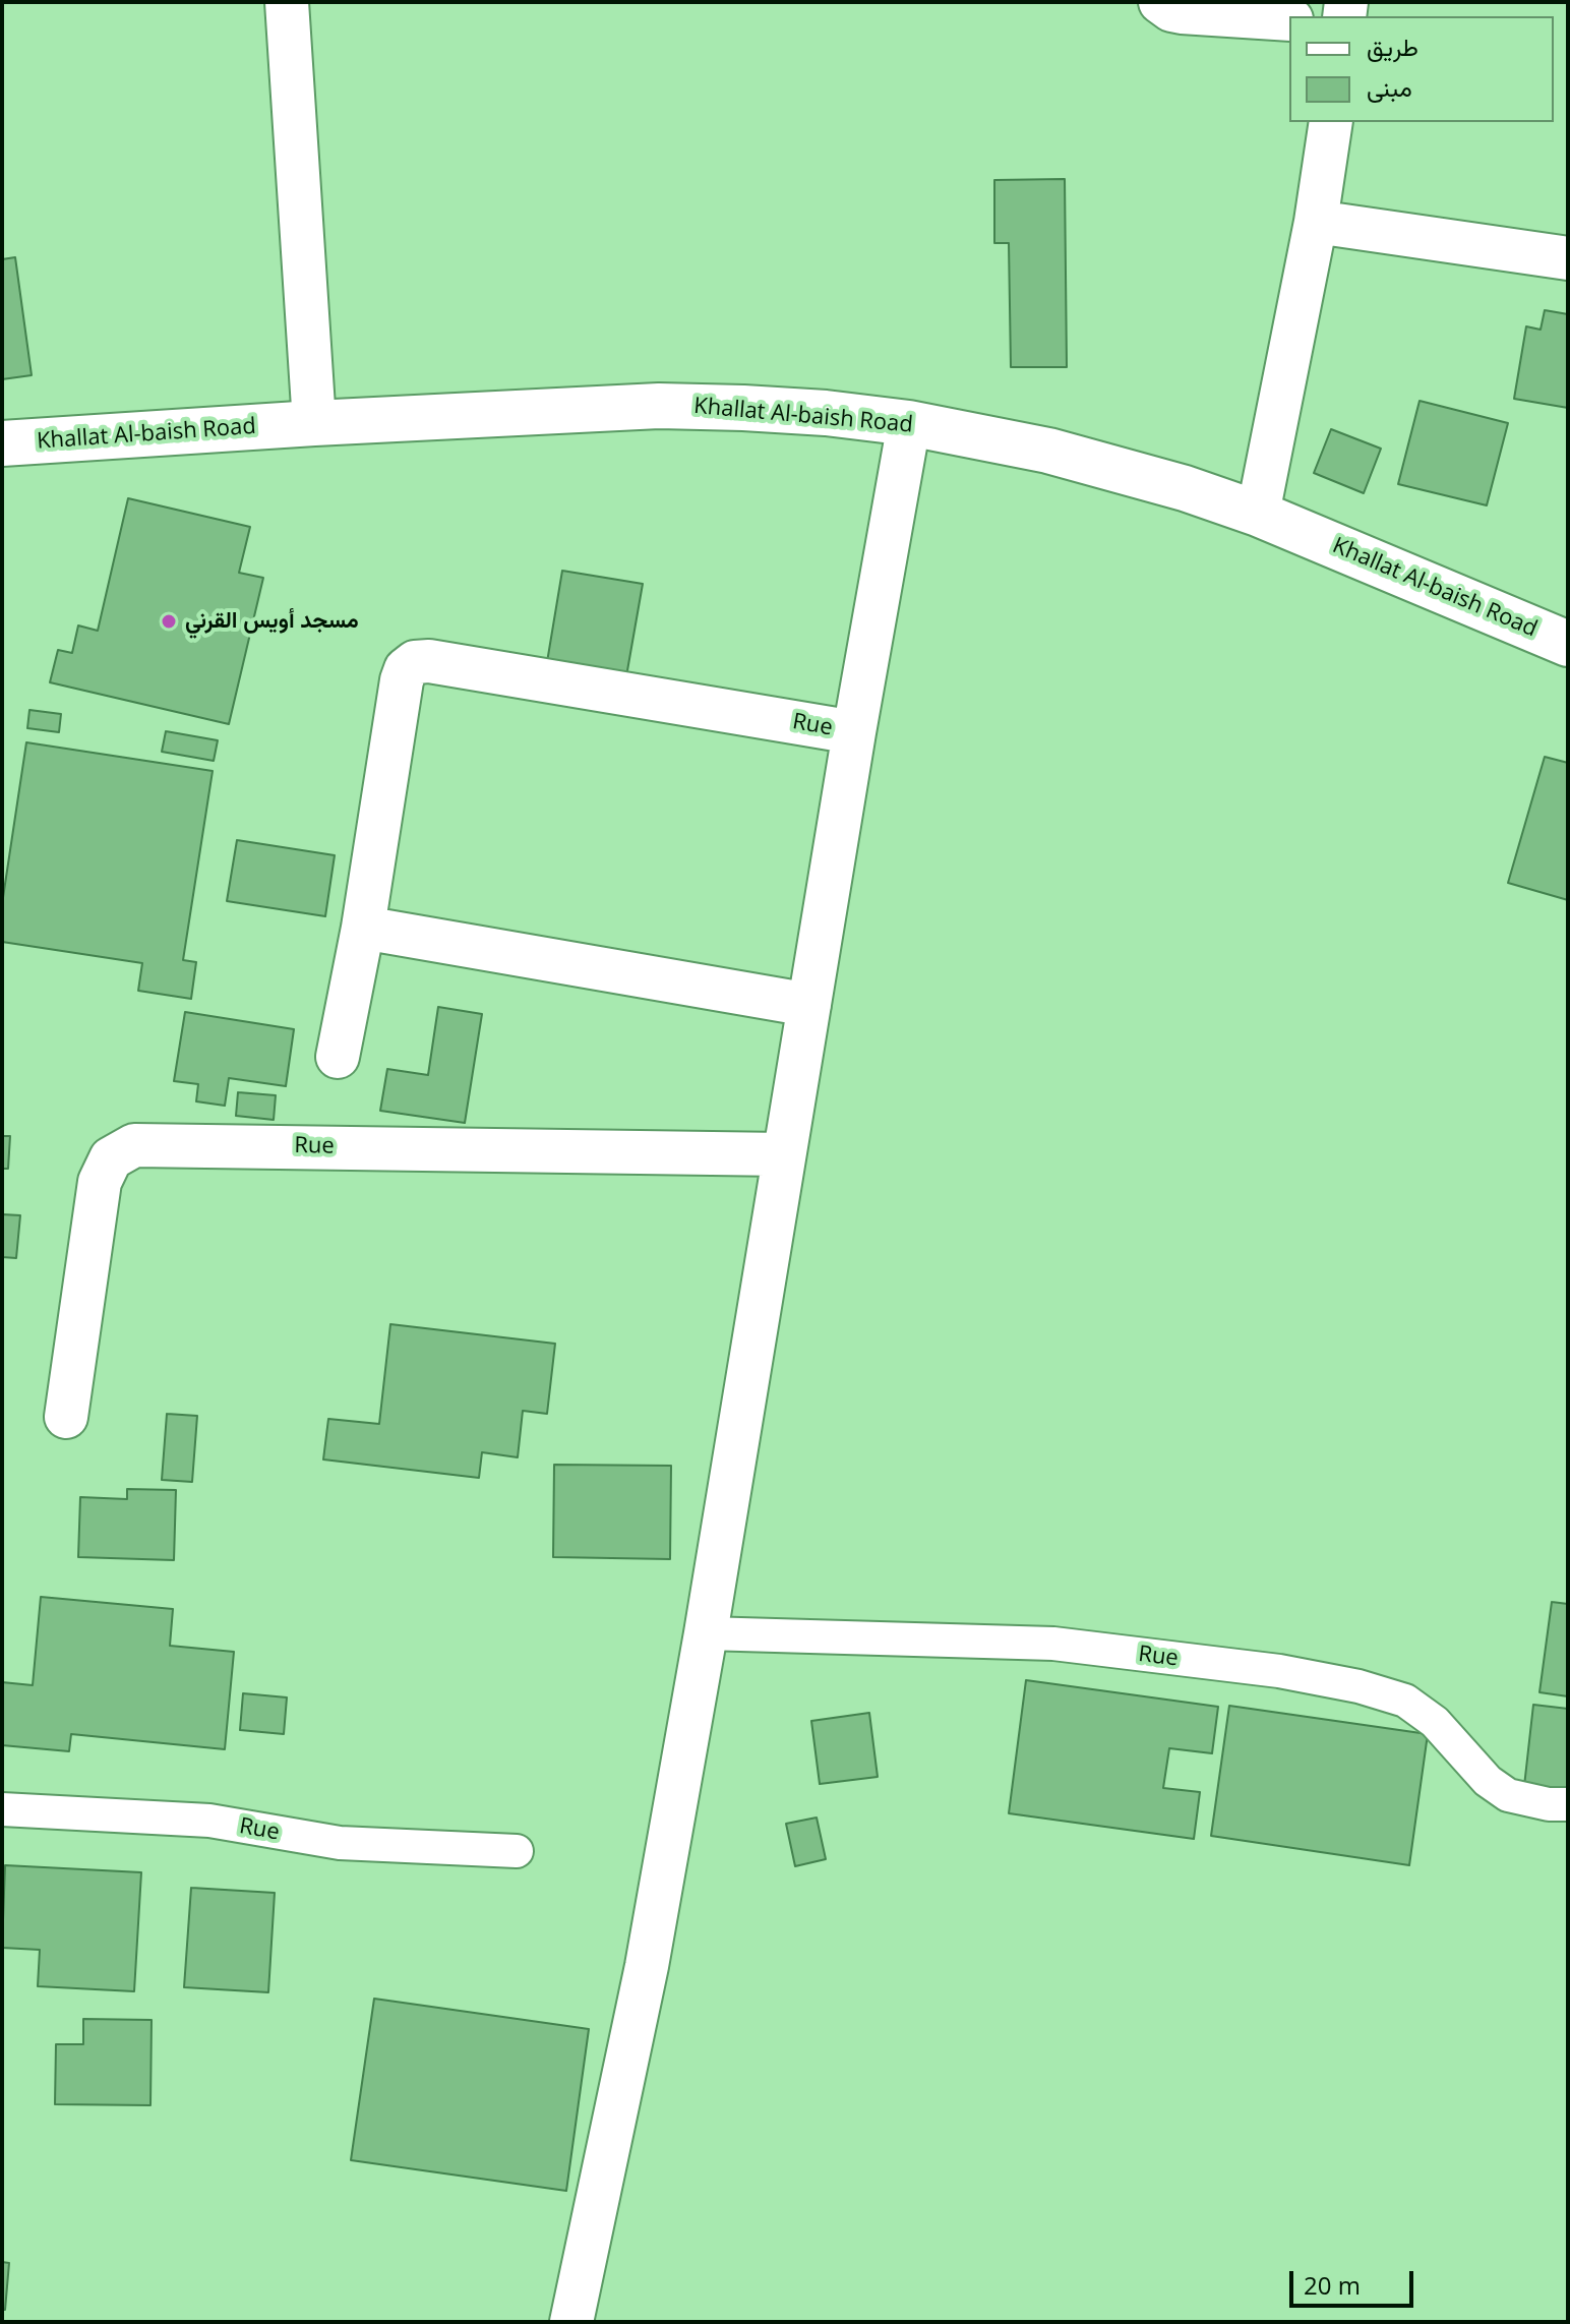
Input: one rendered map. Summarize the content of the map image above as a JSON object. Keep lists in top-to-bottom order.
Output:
{
  "streets": {
    "street": ["Khallat Al-baish Road", "Rue"]
  },
  "places": ["مسجد أويس القرني"],
  "legend": ["طريق", "مبنى"],
  "scale_bar": "20 m"
}
